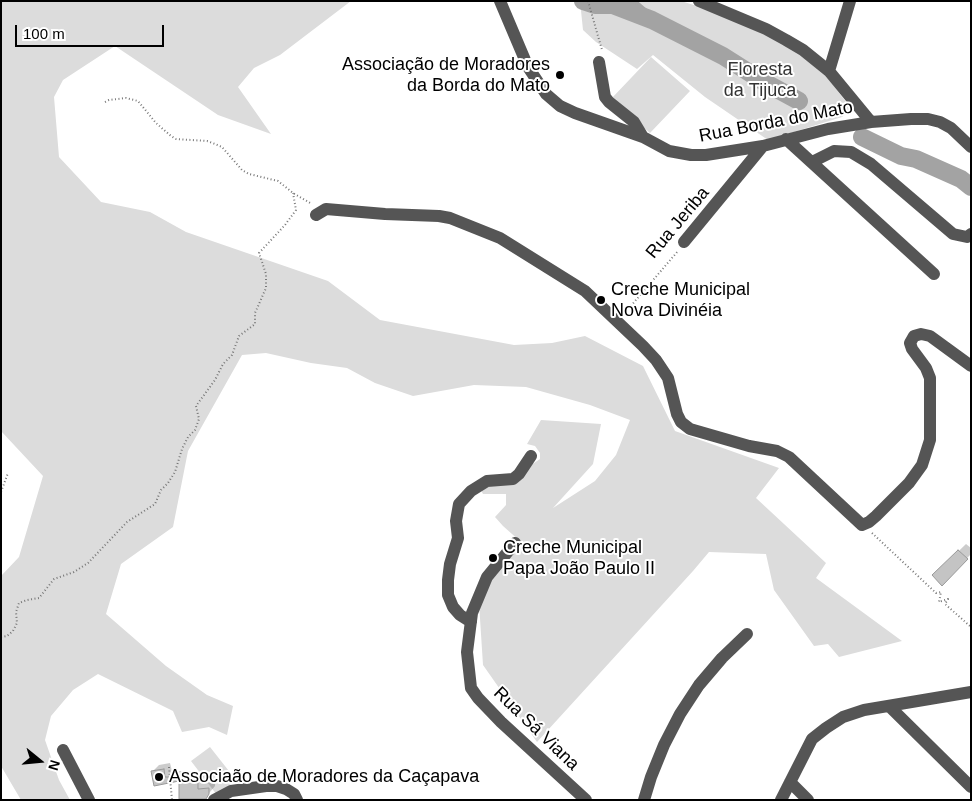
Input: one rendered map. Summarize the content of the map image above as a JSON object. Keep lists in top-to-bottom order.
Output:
{
  "streets": {
    "street": ["Rua Borda do Mato", "Rua Jeriba", "Rua Sá Viana"]
  },
  "crossings": [
    ["Rua Borda do Mato", "Rua Jeriba"]
  ],
  "parks": ["Floresta da Tijuca"],
  "places": [
    "Associação de Moradores da Borda do Mato",
    "Creche Municipal Nova Divinéia",
    "Creche Municipal Papa João Paulo II",
    "Associaão de Moradores da Caçapava"
  ],
  "scale_bar": "100 m",
  "north": "right"
}
